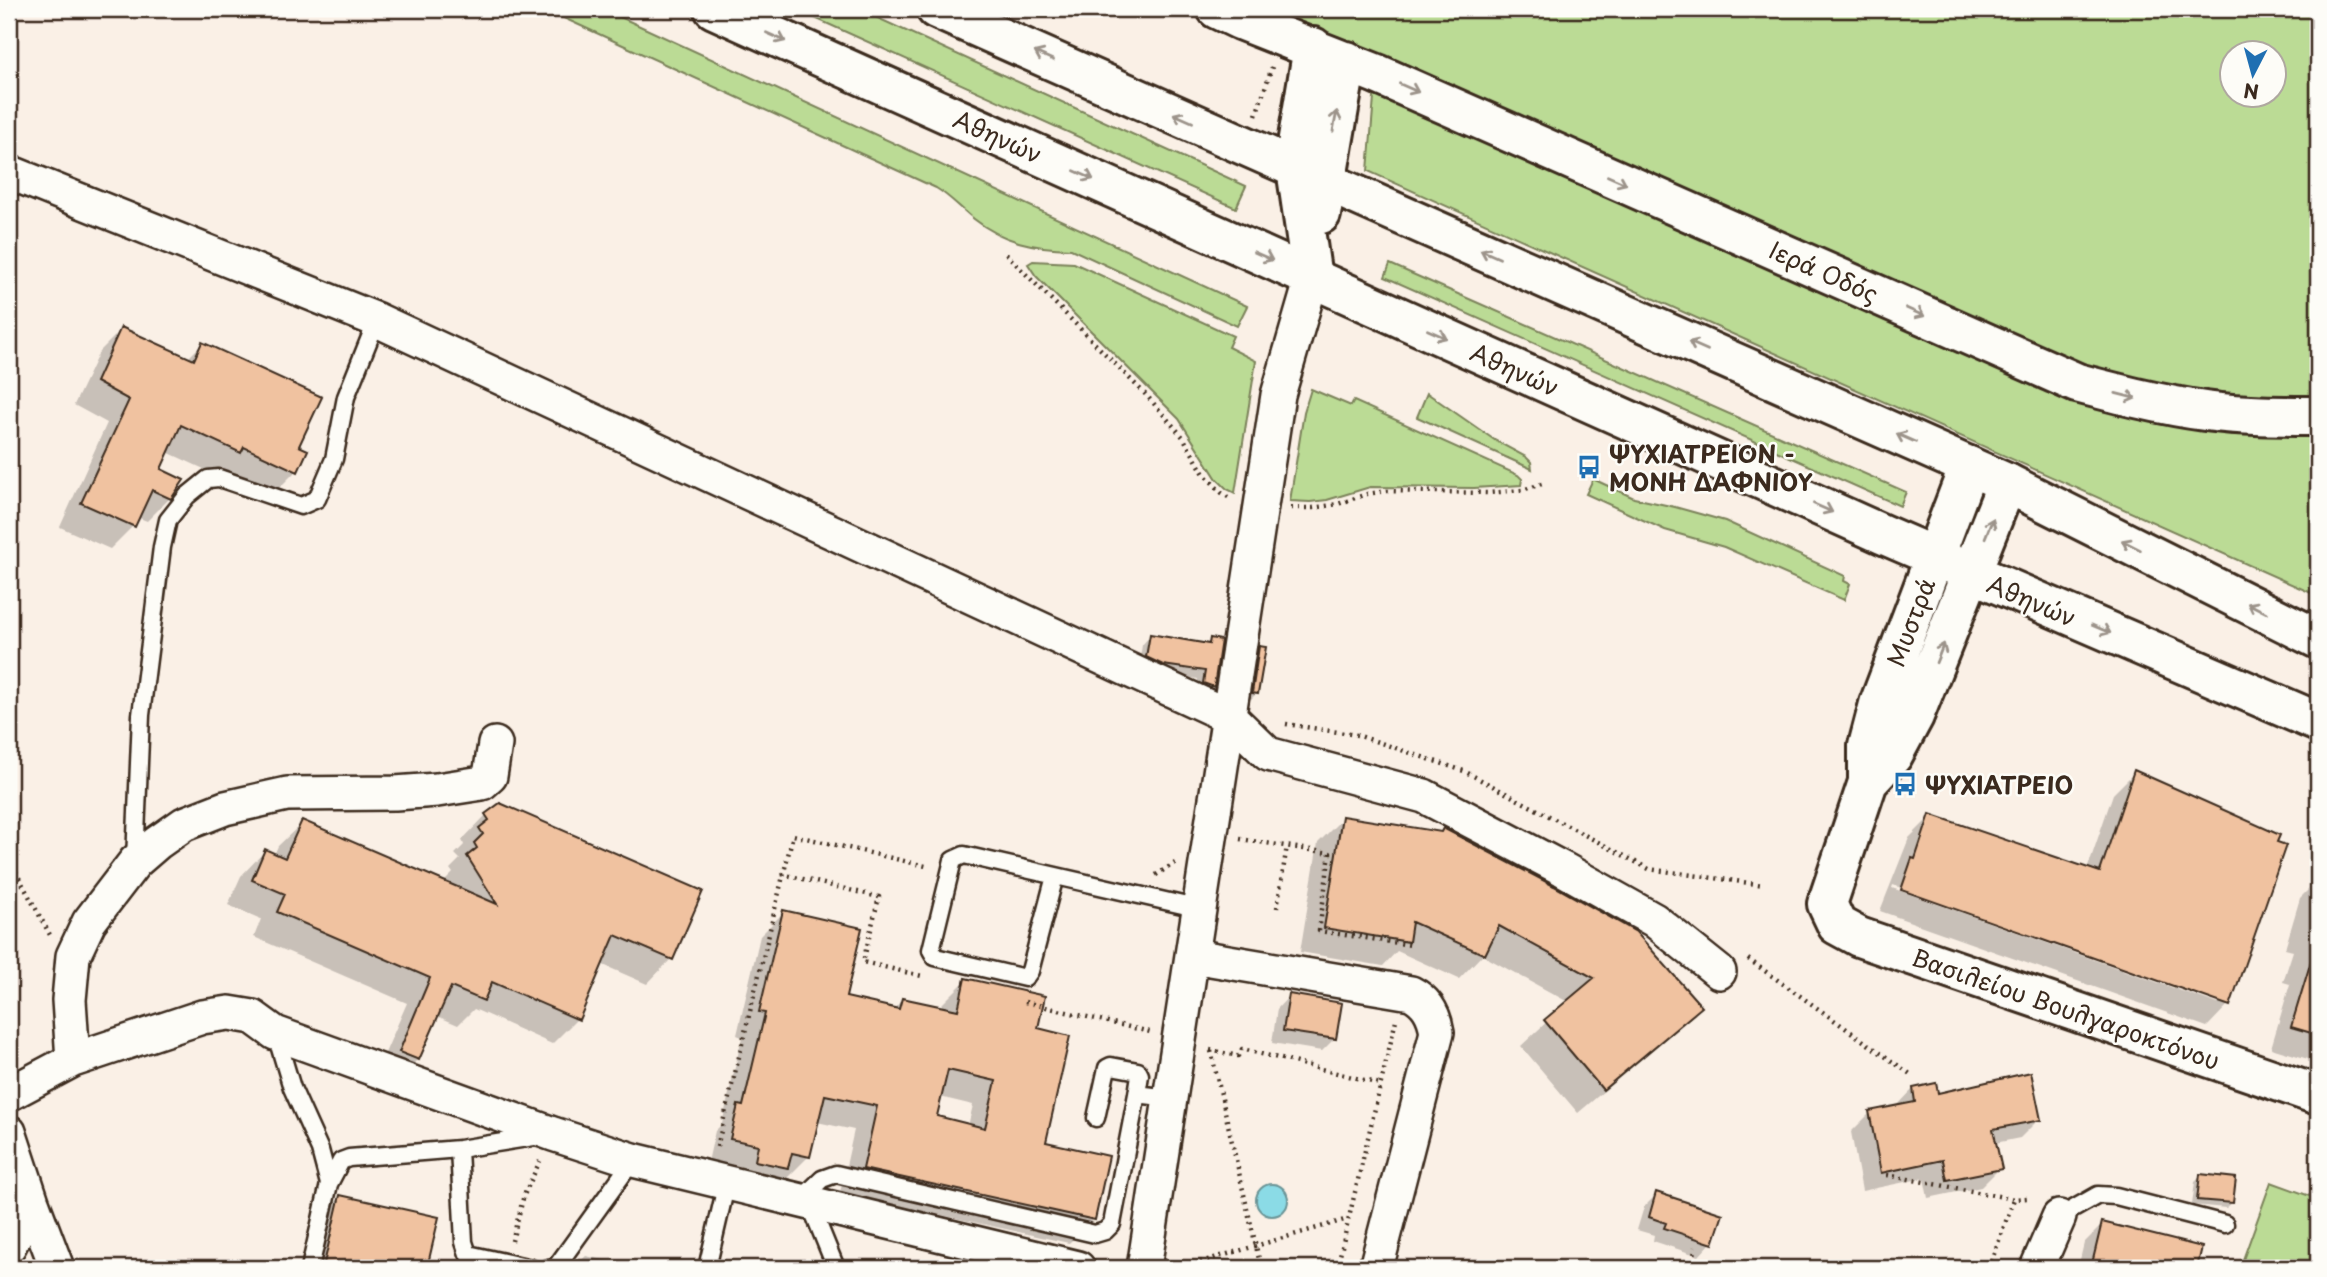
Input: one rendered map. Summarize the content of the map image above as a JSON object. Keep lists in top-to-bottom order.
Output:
{
  "streets": {
    "main road": [
      "Αθηνών",
      "Ιερά Οδός",
      "Μυστρά",
      "Βασιλείου Βουλγαροκτόνου"
    ]
  },
  "crossings": [
    ["Αθηνών", "Μυστρά"],
    ["Μυστρά", "Βασιλείου Βουλγαροκτόνου"]
  ],
  "places": {
    "bus stop": ["ΨΥΧΙΑΤΡΕΙΟΝ - ΜΟΝΗ ΔΑΦΝΙΟΥ", "ΨΥΧΙΑΤΡΕΙΟ"]
  },
  "north": "bottom"
}
